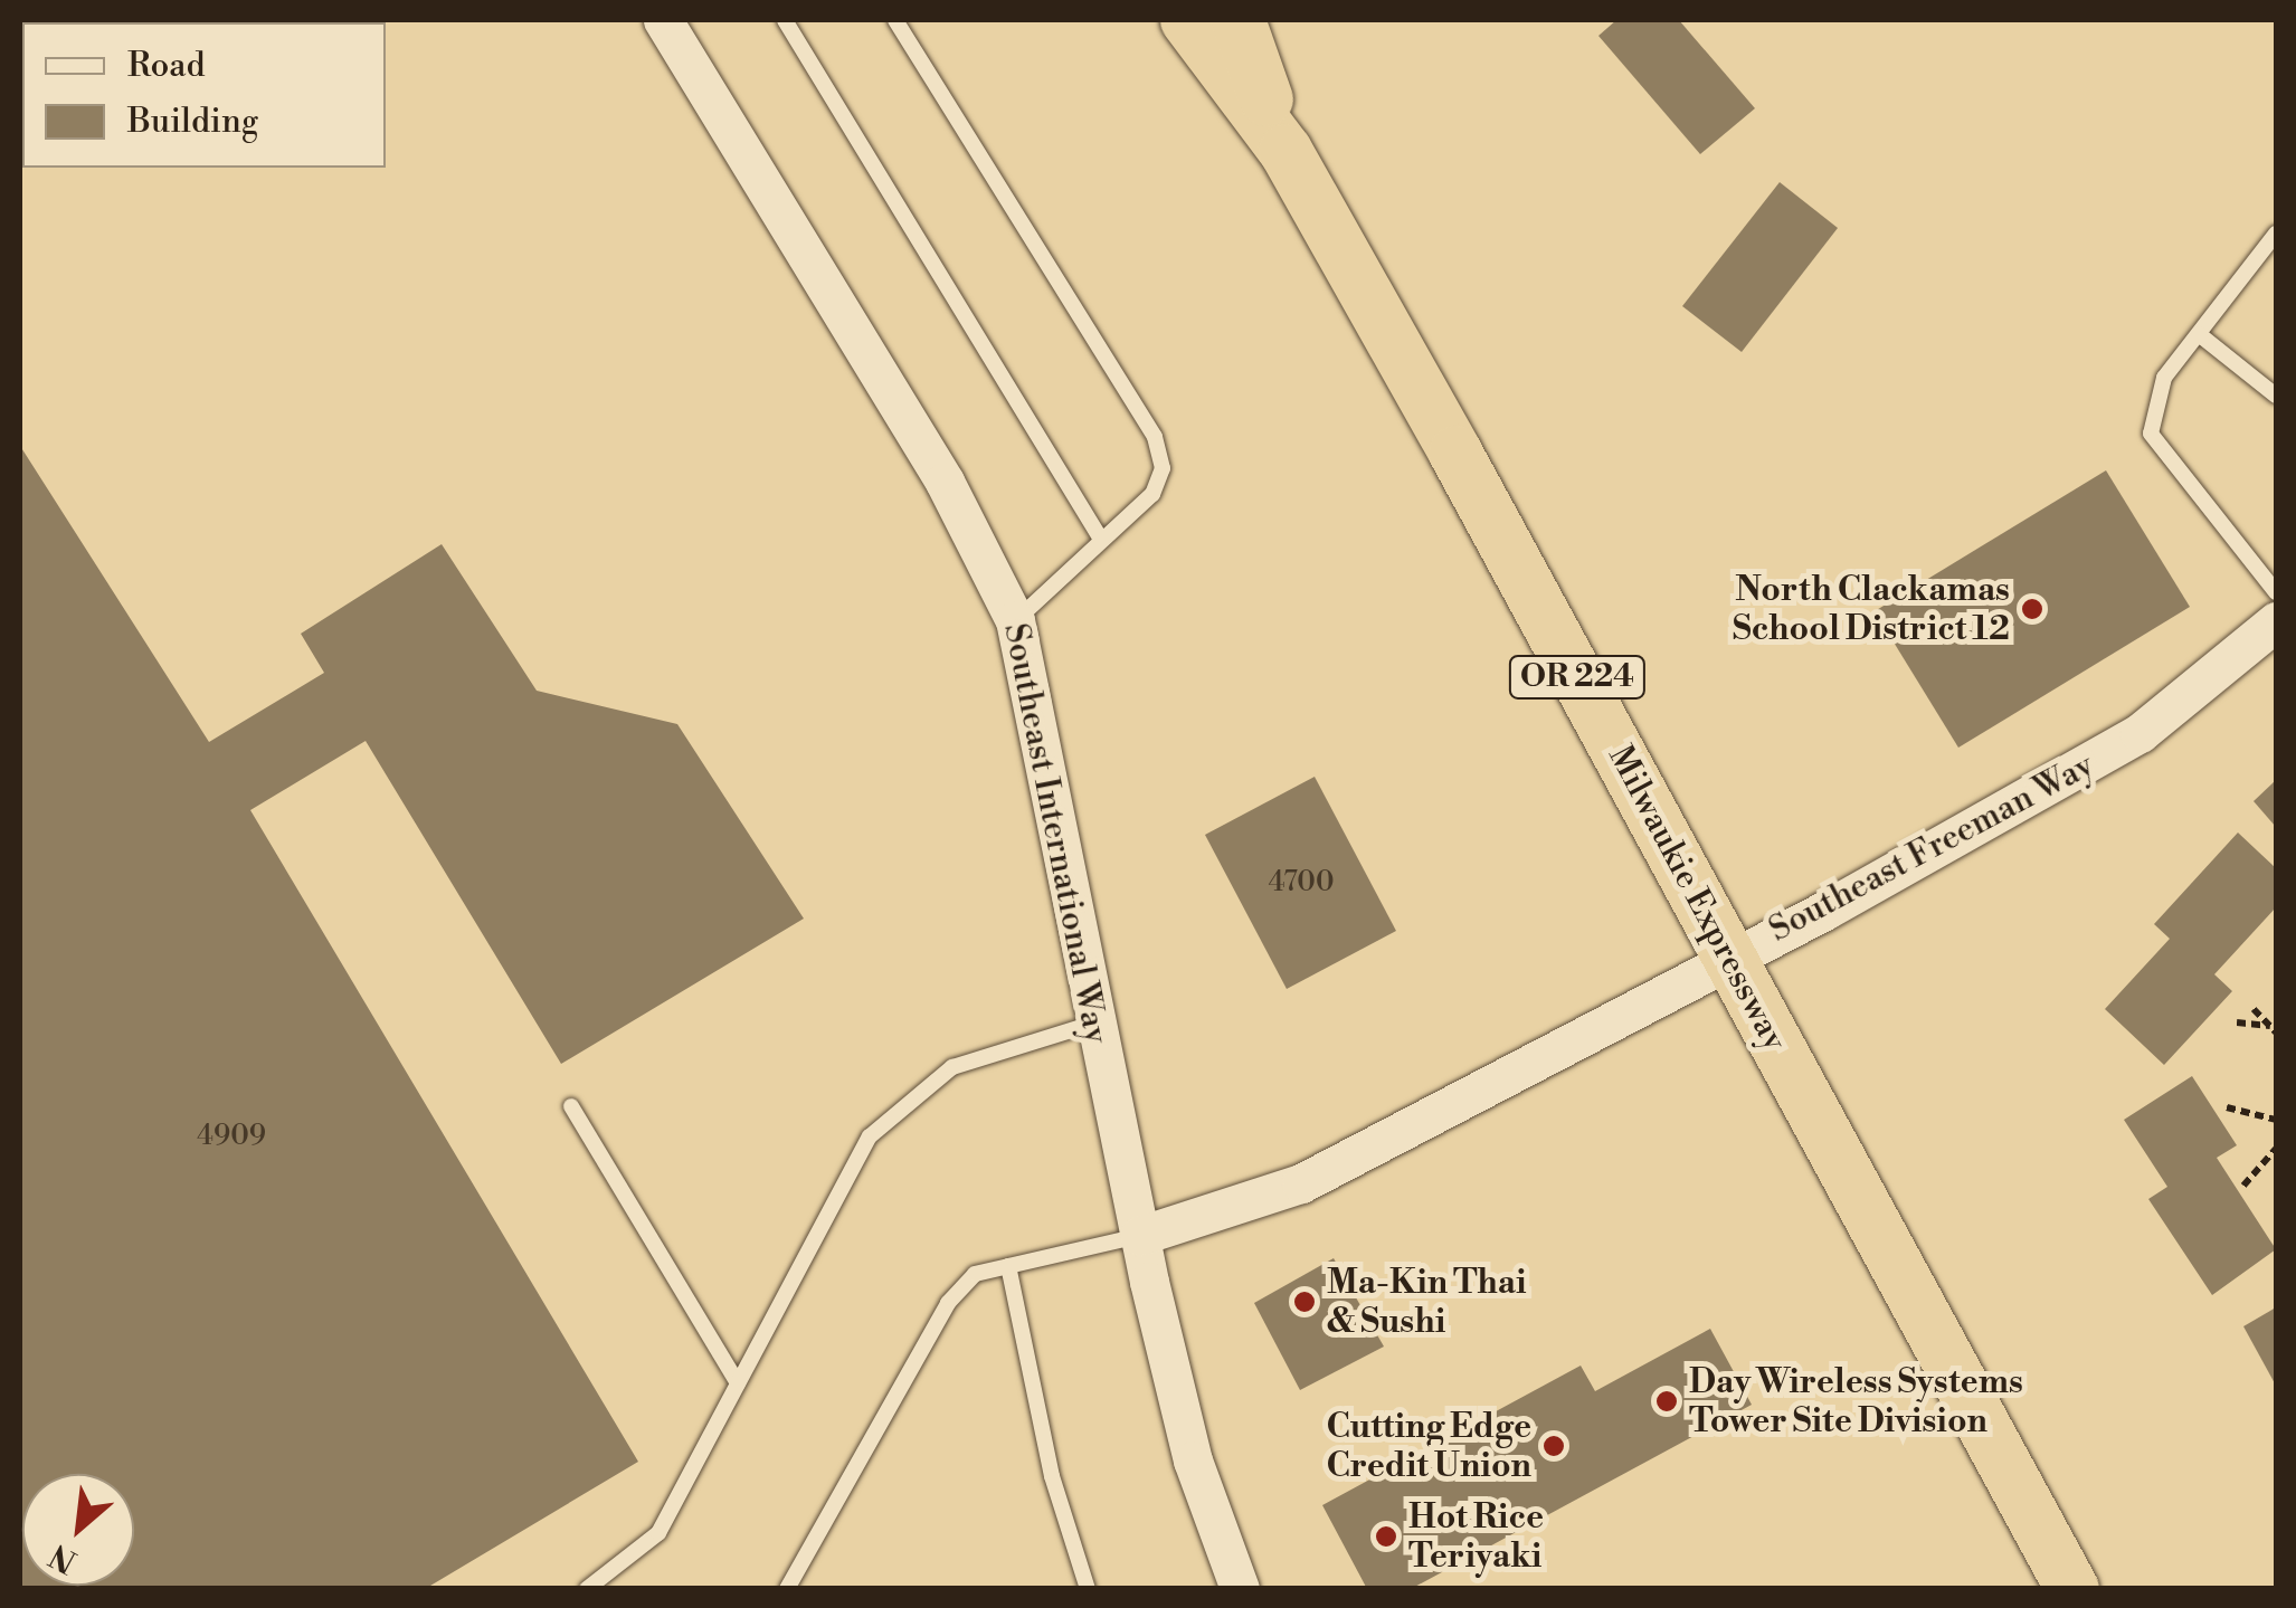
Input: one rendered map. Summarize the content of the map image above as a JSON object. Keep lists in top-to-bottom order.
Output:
{
  "streets": {
    "highway": ["OR 224", "Milwaukie Expressway"],
    "street": ["Southeast International Way", "Southeast Freeman Way"]
  },
  "crossings": [
    ["Southeast International Way", "Southeast Freeman Way"],
    ["Southeast Freeman Way", "Milwaukie Expressway"]
  ],
  "places": [
    "North Clackamas School District 12",
    "Ma-Kin Thai & Sushi",
    "Day Wireless Systems Tower Site Division",
    "Cutting Edge Credit Union",
    "Hot Rice Teriyaki"
  ],
  "house_numbers": ["4700", "4909"],
  "legend": ["Road", "Building"],
  "north": "bottom left"
}
